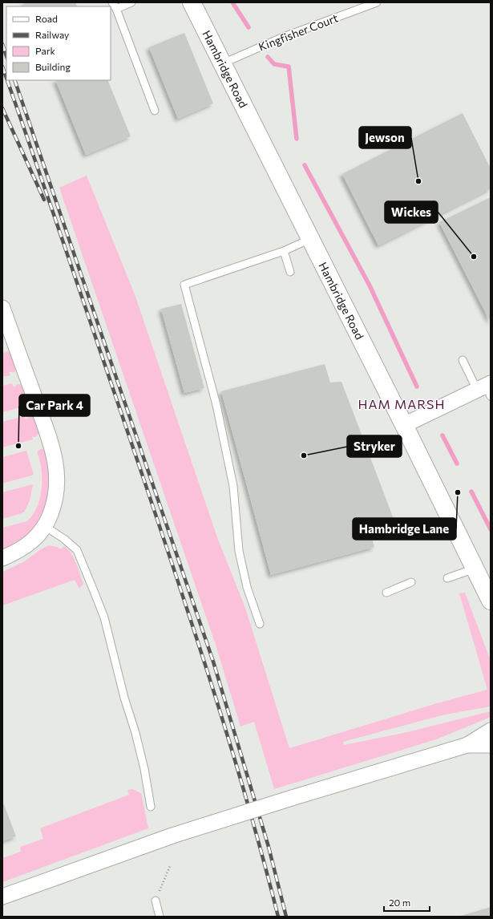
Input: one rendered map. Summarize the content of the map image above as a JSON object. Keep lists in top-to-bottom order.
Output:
{
  "streets": {
    "main road": ["Hambridge Road"],
    "lane": ["Kingfisher Court"]
  },
  "crossings": [
    ["Kingfisher Court", "Hambridge Road"]
  ],
  "districts": ["HAM MARSH"],
  "places": [
    "Jewson",
    "Wickes",
    "Car Park 4",
    "Stryker",
    "Hambridge Lane"
  ],
  "legend": [
    "Road",
    "Railway",
    "Park",
    "Building"
  ],
  "scale_bar": "20 m"
}
